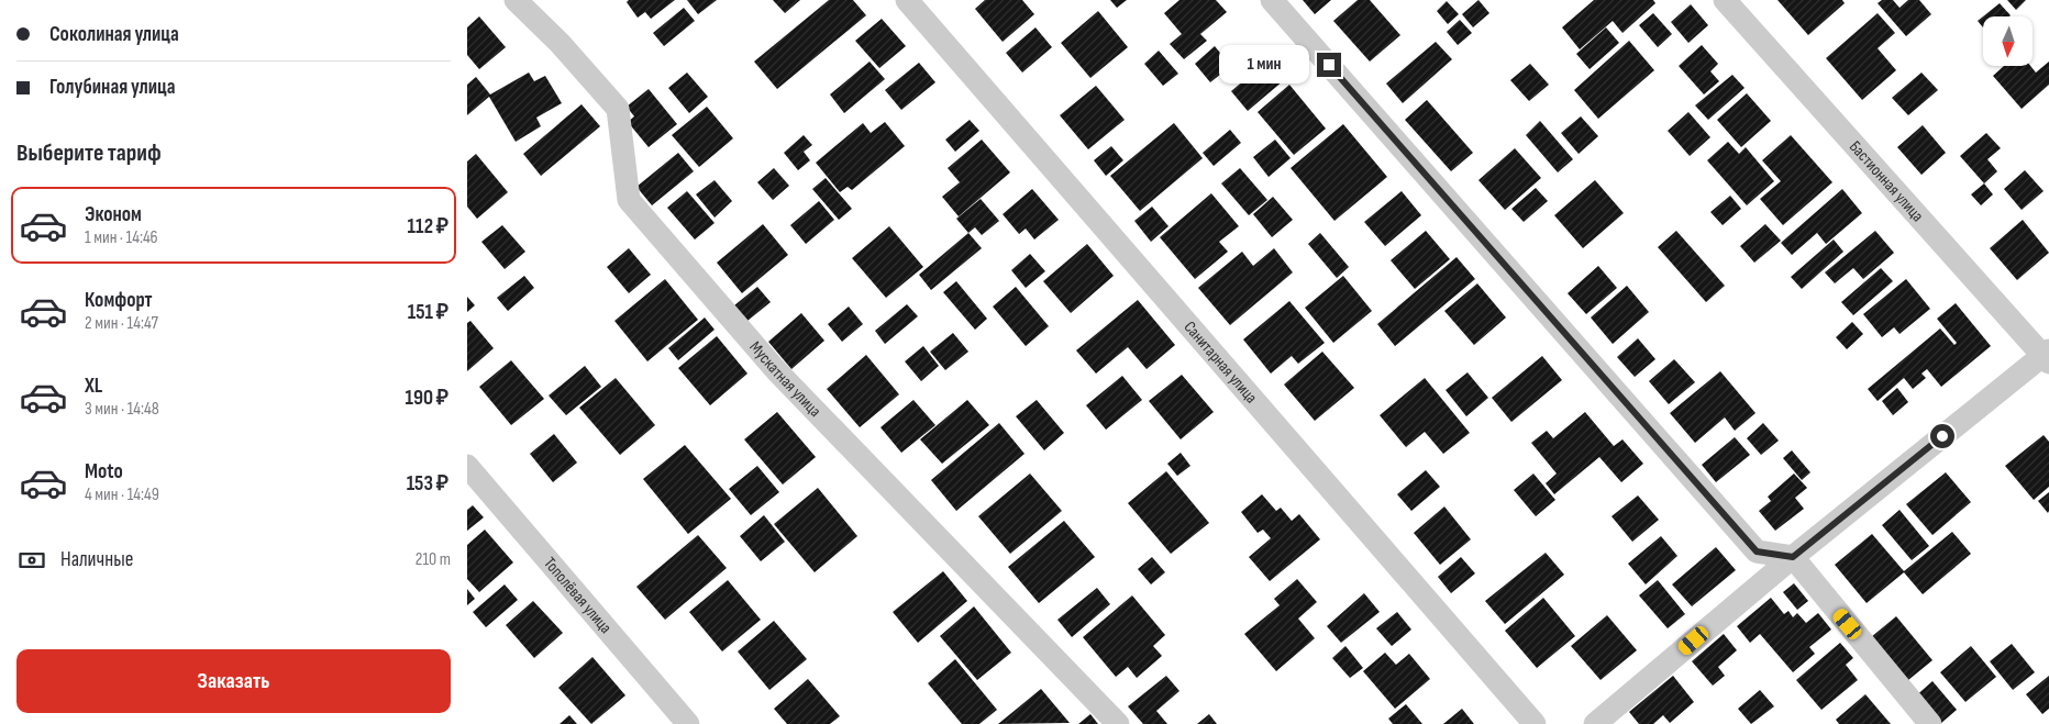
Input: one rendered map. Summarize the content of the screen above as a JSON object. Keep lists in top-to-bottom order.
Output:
{
  "streets": {
    "street": [
      "Бастионная улица",
      "Санитарная улица",
      "Мускатная улица",
      "Тополёвая улица"
    ]
  },
  "north": "bottom",
  "page": {
    "banner": ["Соколиная улица", "Голубиная улица"],
    "bubble": "1 мин",
    "heading": "Выберите тариф",
    "list": [
      {
        "name": "Эконом",
        "note": "1 мин · 14:46",
        "value": "112 ₽"
      },
      {
        "name": "Комфорт",
        "note": "2 мин · 14:47",
        "value": "151 ₽"
      },
      {
        "name": "XL",
        "note": "3 мин · 14:48",
        "value": "190 ₽"
      },
      {
        "name": "Moto",
        "note": "4 мин · 14:49",
        "value": "153 ₽"
      }
    ],
    "pay": ["Наличные", "210 m"],
    "buttons": "Заказать"
  }
}
